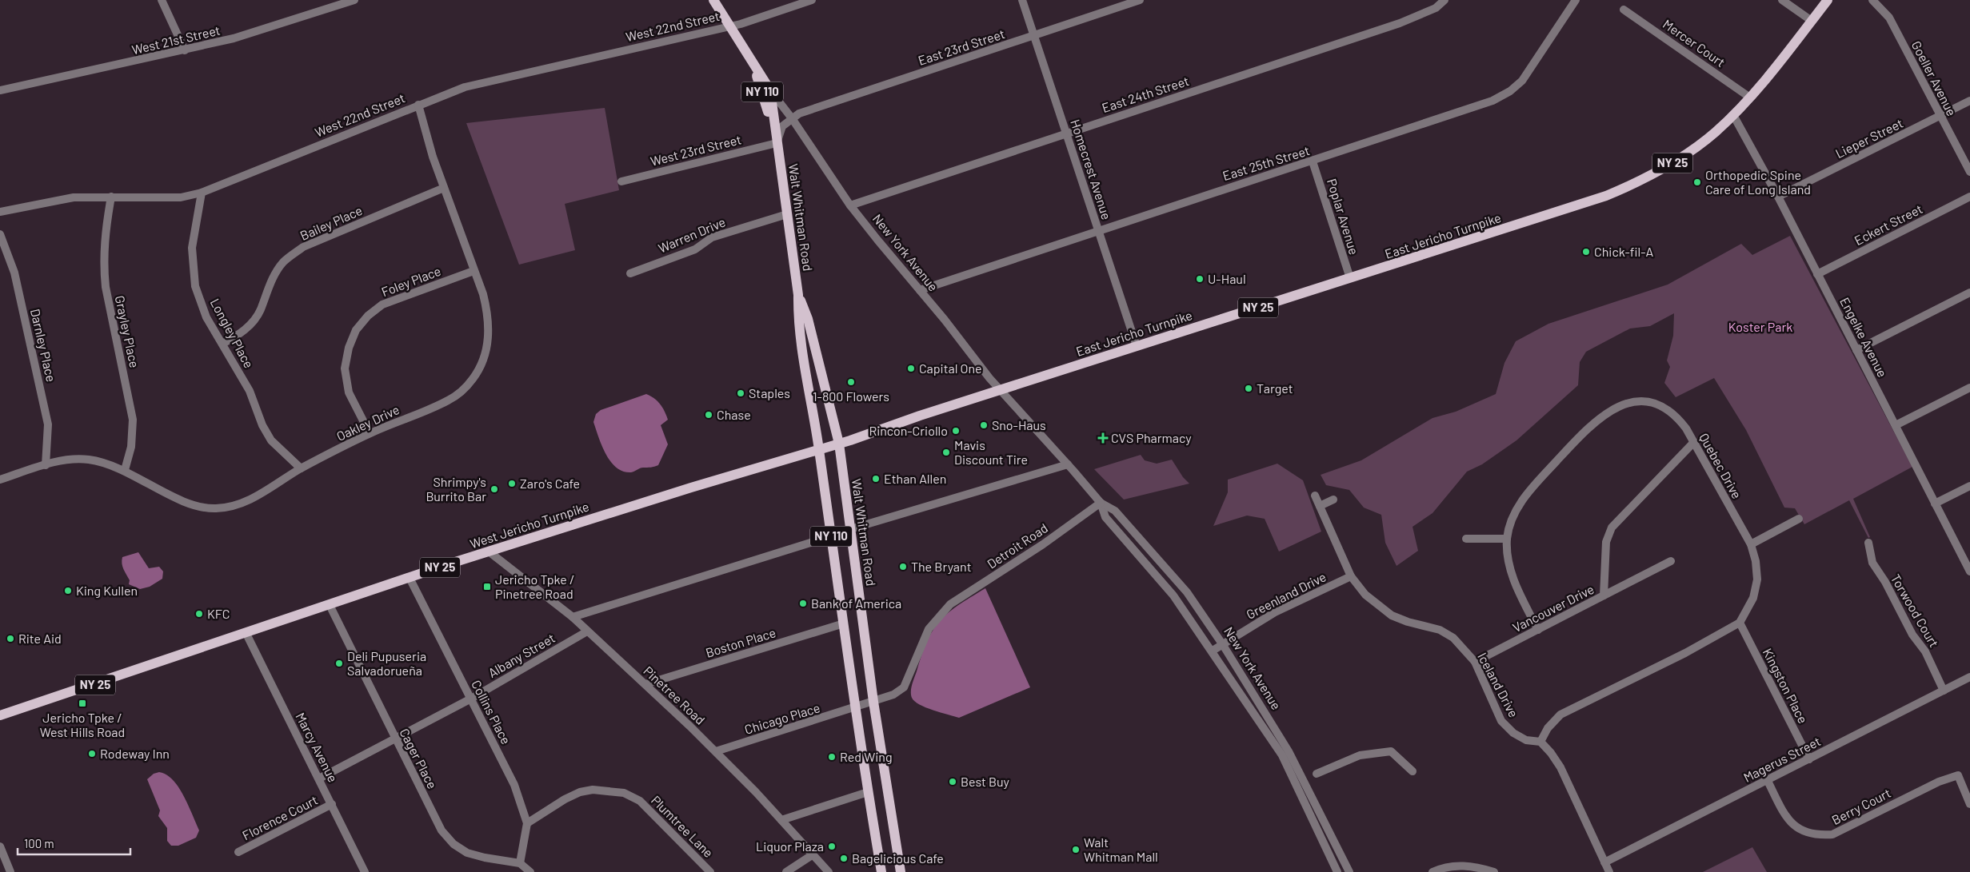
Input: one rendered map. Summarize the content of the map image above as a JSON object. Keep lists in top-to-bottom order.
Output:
{
  "streets": {
    "main road": [
      "NY 110",
      "NY 25",
      "Walt Whitman Road",
      "East Jericho Turnpike",
      "New York Avenue",
      "West Jericho Turnpike"
    ],
    "street": [
      "West 22nd Street",
      "West 21st Street",
      "Mercer Court",
      "East 23rd Street",
      "Goeller Avenue",
      "East 24th Street",
      "Lieper Street",
      "West 23rd Street",
      "East 25th Street",
      "Homecrest Avenue",
      "Poplar Avenue",
      "Bailey Place",
      "Eckert Street",
      "Warren Drive",
      "Foley Place",
      "Grayley Place",
      "Longley Place",
      "Engelke Avenue",
      "Darnley Place",
      "Oakley Drive",
      "Quebec Drive",
      "Detroit Road",
      "Greenland Drive",
      "Vancouver Drive",
      "Torwood Court",
      "Boston Place",
      "Albany Street",
      "Iceland Drive",
      "Kingston Place",
      "Pinetree Road",
      "Collins Place",
      "Chicago Place",
      "Marcy Avenue",
      "Cager Place",
      "Magerus Street",
      "Berry Court",
      "Florence Court",
      "Plumtree Lane"
    ]
  },
  "crossings": [
    ["West 22nd Street", "New York Avenue"],
    ["West 22nd Street", "Grayley Place"],
    ["West 22nd Street", "Longley Place"],
    ["West 22nd Street", "Oakley Drive"],
    ["Mercer Court", "East Jericho Turnpike"],
    ["East 23rd Street", "Homecrest Avenue"],
    ["East 23rd Street", "New York Avenue"],
    ["Goeller Avenue", "Lieper Street"],
    ["East 24th Street", "Homecrest Avenue"],
    ["East 24th Street", "New York Avenue"],
    ["Lieper Street", "Engelke Avenue"],
    ["West 23rd Street", "Walt Whitman Road"],
    ["East 25th Street", "Homecrest Avenue"],
    ["East 25th Street", "Poplar Avenue"],
    ["East 25th Street", "New York Avenue"],
    ["Homecrest Avenue", "East Jericho Turnpike"],
    ["Poplar Avenue", "East Jericho Turnpike"],
    ["Walt Whitman Road", "Warren Drive"],
    ["Walt Whitman Road", "New York Avenue"],
    ["Walt Whitman Road", "West Jericho Turnpike"],
    ["Walt Whitman Road", "Detroit Road"],
    ["Walt Whitman Road", "Boston Place"],
    ["Walt Whitman Road", "Chicago Place"],
    ["Bailey Place", "Longley Place"],
    ["Bailey Place", "Oakley Drive"],
    ["Eckert Street", "Engelke Avenue"],
    ["East Jericho Turnpike", "New York Avenue"],
    ["East Jericho Turnpike", "Engelke Avenue"],
    ["East Jericho Turnpike", "West Jericho Turnpike"],
    ["New York Avenue", "West Jericho Turnpike"],
    ["New York Avenue", "Detroit Road"],
    ["New York Avenue", "Greenland Drive"],
    ["Foley Place", "Oakley Drive"],
    ["Grayley Place", "Oakley Drive"],
    ["Longley Place", "Oakley Drive"],
    ["Darnley Place", "Oakley Drive"],
    ["Quebec Drive", "Vancouver Drive"],
    ["Quebec Drive", "Kingston Place"],
    ["West Jericho Turnpike", "Pinetree Road"],
    ["West Jericho Turnpike", "Collins Place"],
    ["West Jericho Turnpike", "Marcy Avenue"],
    ["West Jericho Turnpike", "Cager Place"],
    ["Detroit Road", "Chicago Place"],
    ["Greenland Drive", "Iceland Drive"],
    ["Vancouver Drive", "Iceland Drive"],
    ["Torwood Court", "Magerus Street"],
    ["Boston Place", "Pinetree Road"],
    ["Albany Street", "Pinetree Road"],
    ["Albany Street", "Collins Place"],
    ["Albany Street", "Marcy Avenue"],
    ["Albany Street", "Cager Place"],
    ["Kingston Place", "Magerus Street"],
    ["Pinetree Road", "Chicago Place"],
    ["Collins Place", "Cager Place"],
    ["Collins Place", "Plumtree Lane"],
    ["Marcy Avenue", "Florence Court"],
    ["Magerus Street", "Berry Court"]
  ],
  "parks": ["Koster Park"],
  "places": {
    "other": [
      "Orthopedic Spine Care of Long Island",
      "Chick-fil-A",
      "U-Haul",
      "Capital One",
      "1-800 Flowers",
      "Target",
      "Staples",
      "Chase",
      "Sno-Haus",
      "Rincon-Criollo",
      "Mavis Discount Tire",
      "Ethan Allen",
      "Zaro's Cafe",
      "Shrimpy's Burrito Bar",
      "The Bryant",
      "King Kullen",
      "Bank of America",
      "KFC",
      "Rite Aid",
      "Deli Pupuseria Salvadorueña",
      "Rodeway Inn",
      "Red Wing",
      "Best Buy",
      "Liquor Plaza",
      "Walt Whitman Mall",
      "Bagelicious Cafe"
    ],
    "health": ["CVS Pharmacy"],
    "transit": ["Jericho Tpke / Pinetree Road", "Jericho Tpke / West Hills Road"]
  },
  "scale_bar": "100 m"
}
